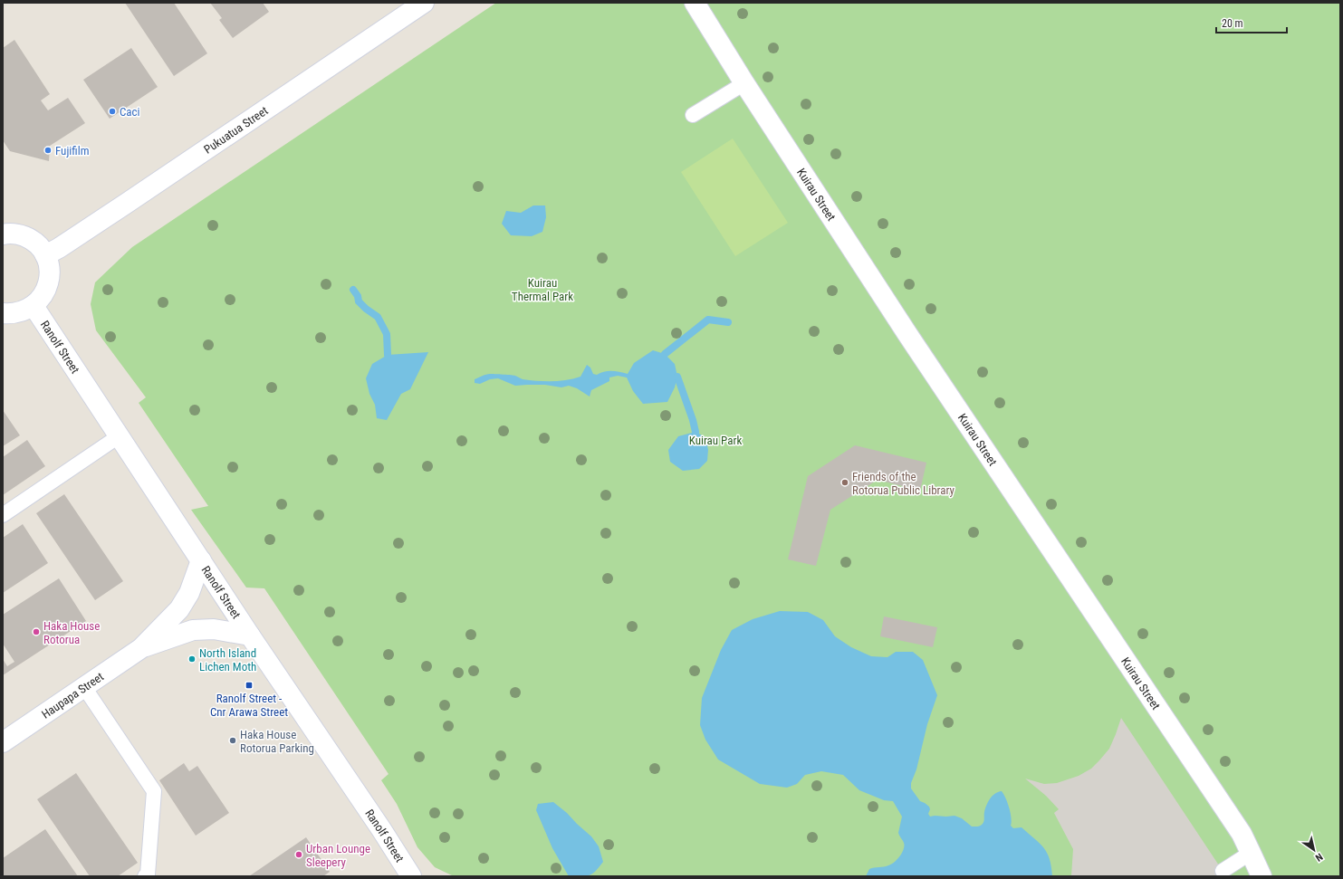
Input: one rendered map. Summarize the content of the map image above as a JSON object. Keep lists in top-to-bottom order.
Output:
{
  "streets": {
    "street": [
      "Pukuatua Street",
      "Kuirau Street",
      "Ranolf Street",
      "Haupapa Street"
    ]
  },
  "crossings": [
    ["Ranolf Street", "Haupapa Street"]
  ],
  "parks": ["Kuirau Thermal Park", "Kuirau Park"],
  "places": {
    "other": [
      "Caci",
      "Fujifilm",
      "Friends of the Rotorua Public Library",
      "Haka House Rotorua",
      "North Island Lichen Moth",
      "Haka House Rotorua Parking",
      "Urban Lounge Sleepery"
    ],
    "transit": ["Ranolf Street - Cnr Arawa Street"]
  },
  "scale_bar": "20 m",
  "north": "bottom right"
}
